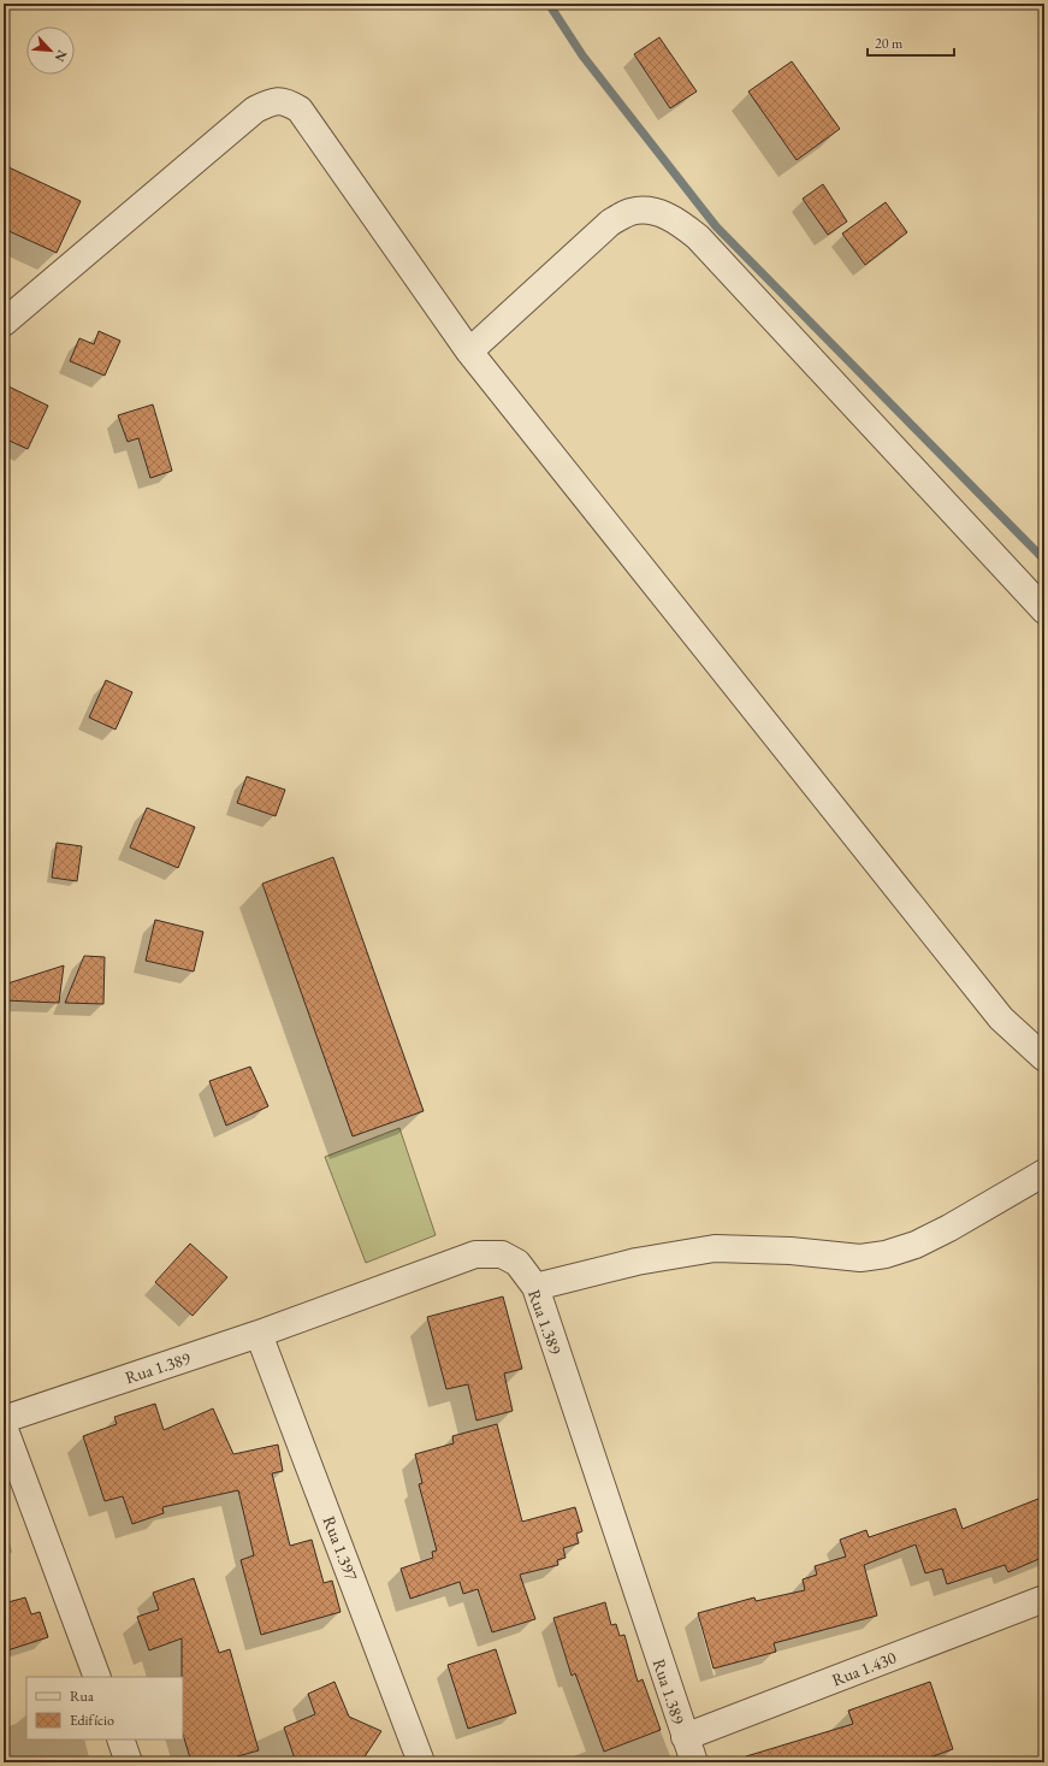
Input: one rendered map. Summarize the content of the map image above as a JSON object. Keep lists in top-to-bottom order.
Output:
{
  "streets": {
    "street": ["Rua 1.389", "Rua 1.397", "Rua 1.430"]
  },
  "crossings": [
    ["Rua 1.389", "Rua 1.397"],
    ["Rua 1.389", "Rua 1.430"]
  ],
  "legend": ["Rua", "Edifício"],
  "scale_bar": "20 m",
  "north": "bottom right"
}
